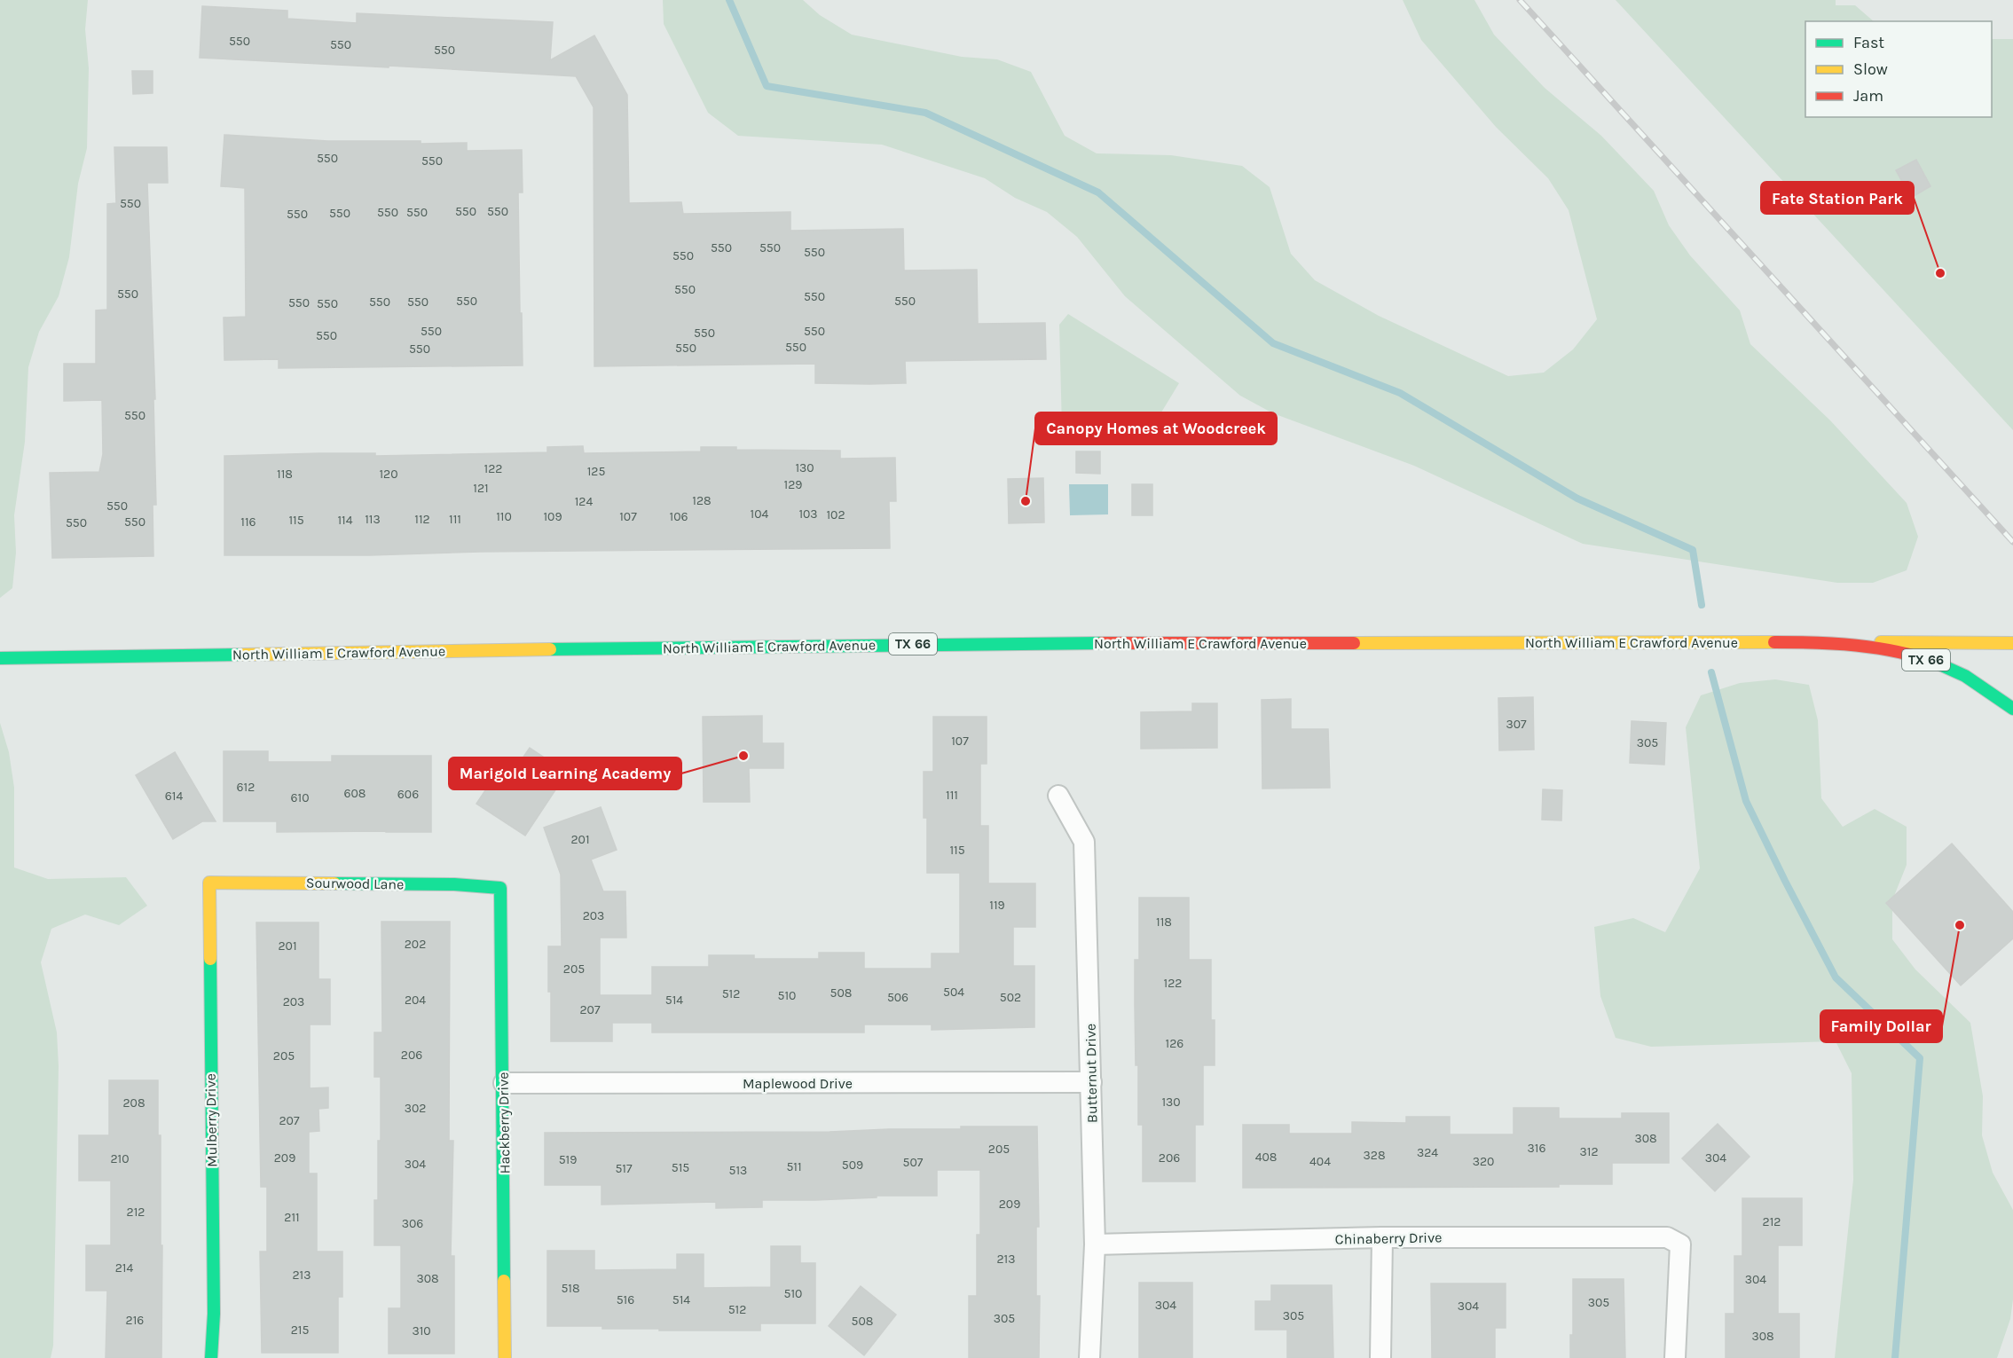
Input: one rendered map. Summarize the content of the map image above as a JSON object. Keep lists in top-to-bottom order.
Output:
{
  "streets": {
    "main road": [
      "North William E Crawford Avenue",
      "TX 66",
      "Sourwood Lane",
      "Mulberry Drive",
      "Hackberry Drive"
    ],
    "street": ["Butternut Drive", "Maplewood Drive", "Chinaberry Drive"]
  },
  "crossings": [
    ["North William E Crawford Avenue", "TX 66"],
    ["Sourwood Lane", "Mulberry Drive"],
    ["Sourwood Lane", "Hackberry Drive"],
    ["Butternut Drive", "Maplewood Drive"],
    ["Butternut Drive", "Chinaberry Drive"],
    ["Maplewood Drive", "Hackberry Drive"]
  ],
  "places": [
    "Fate Station Park",
    "Canopy Homes at Woodcreek",
    "Marigold Learning Academy",
    "Family Dollar"
  ],
  "house_numbers": [
    "550",
    "550",
    "550",
    "550",
    "550",
    "550",
    "550",
    "550",
    "550",
    "550",
    "550",
    "550",
    "550",
    "550",
    "550",
    "550",
    "550",
    "550",
    "550",
    "550",
    "550",
    "550",
    "550",
    "550",
    "550",
    "550",
    "550",
    "550",
    "550",
    "550",
    "550",
    "550",
    "550",
    "130",
    "122",
    "125",
    "118",
    "120",
    "129",
    "121",
    "128",
    "124",
    "550",
    "104",
    "103",
    "102",
    "110",
    "109",
    "107",
    "106",
    "113",
    "112",
    "111",
    "115",
    "114",
    "550",
    "116",
    "550",
    "307",
    "107",
    "305",
    "612",
    "608",
    "606",
    "111",
    "614",
    "610",
    "201",
    "115",
    "119",
    "203",
    "118",
    "202",
    "201",
    "205",
    "122",
    "504",
    "508",
    "512",
    "510",
    "506",
    "502",
    "204",
    "514",
    "203",
    "207",
    "126",
    "206",
    "205",
    "130",
    "208",
    "302",
    "207",
    "308",
    "316",
    "205",
    "312",
    "324",
    "328",
    "408",
    "209",
    "206",
    "304",
    "210",
    "519",
    "404",
    "320",
    "507",
    "304",
    "509",
    "511",
    "515",
    "517",
    "513",
    "209",
    "212",
    "211",
    "212",
    "306",
    "213",
    "214",
    "213",
    "308",
    "304",
    "518",
    "510",
    "516",
    "514",
    "305",
    "304",
    "304",
    "512",
    "305",
    "305",
    "216",
    "508",
    "215",
    "310",
    "308"
  ],
  "legend": ["Fast", "Slow", "Jam"]
}
